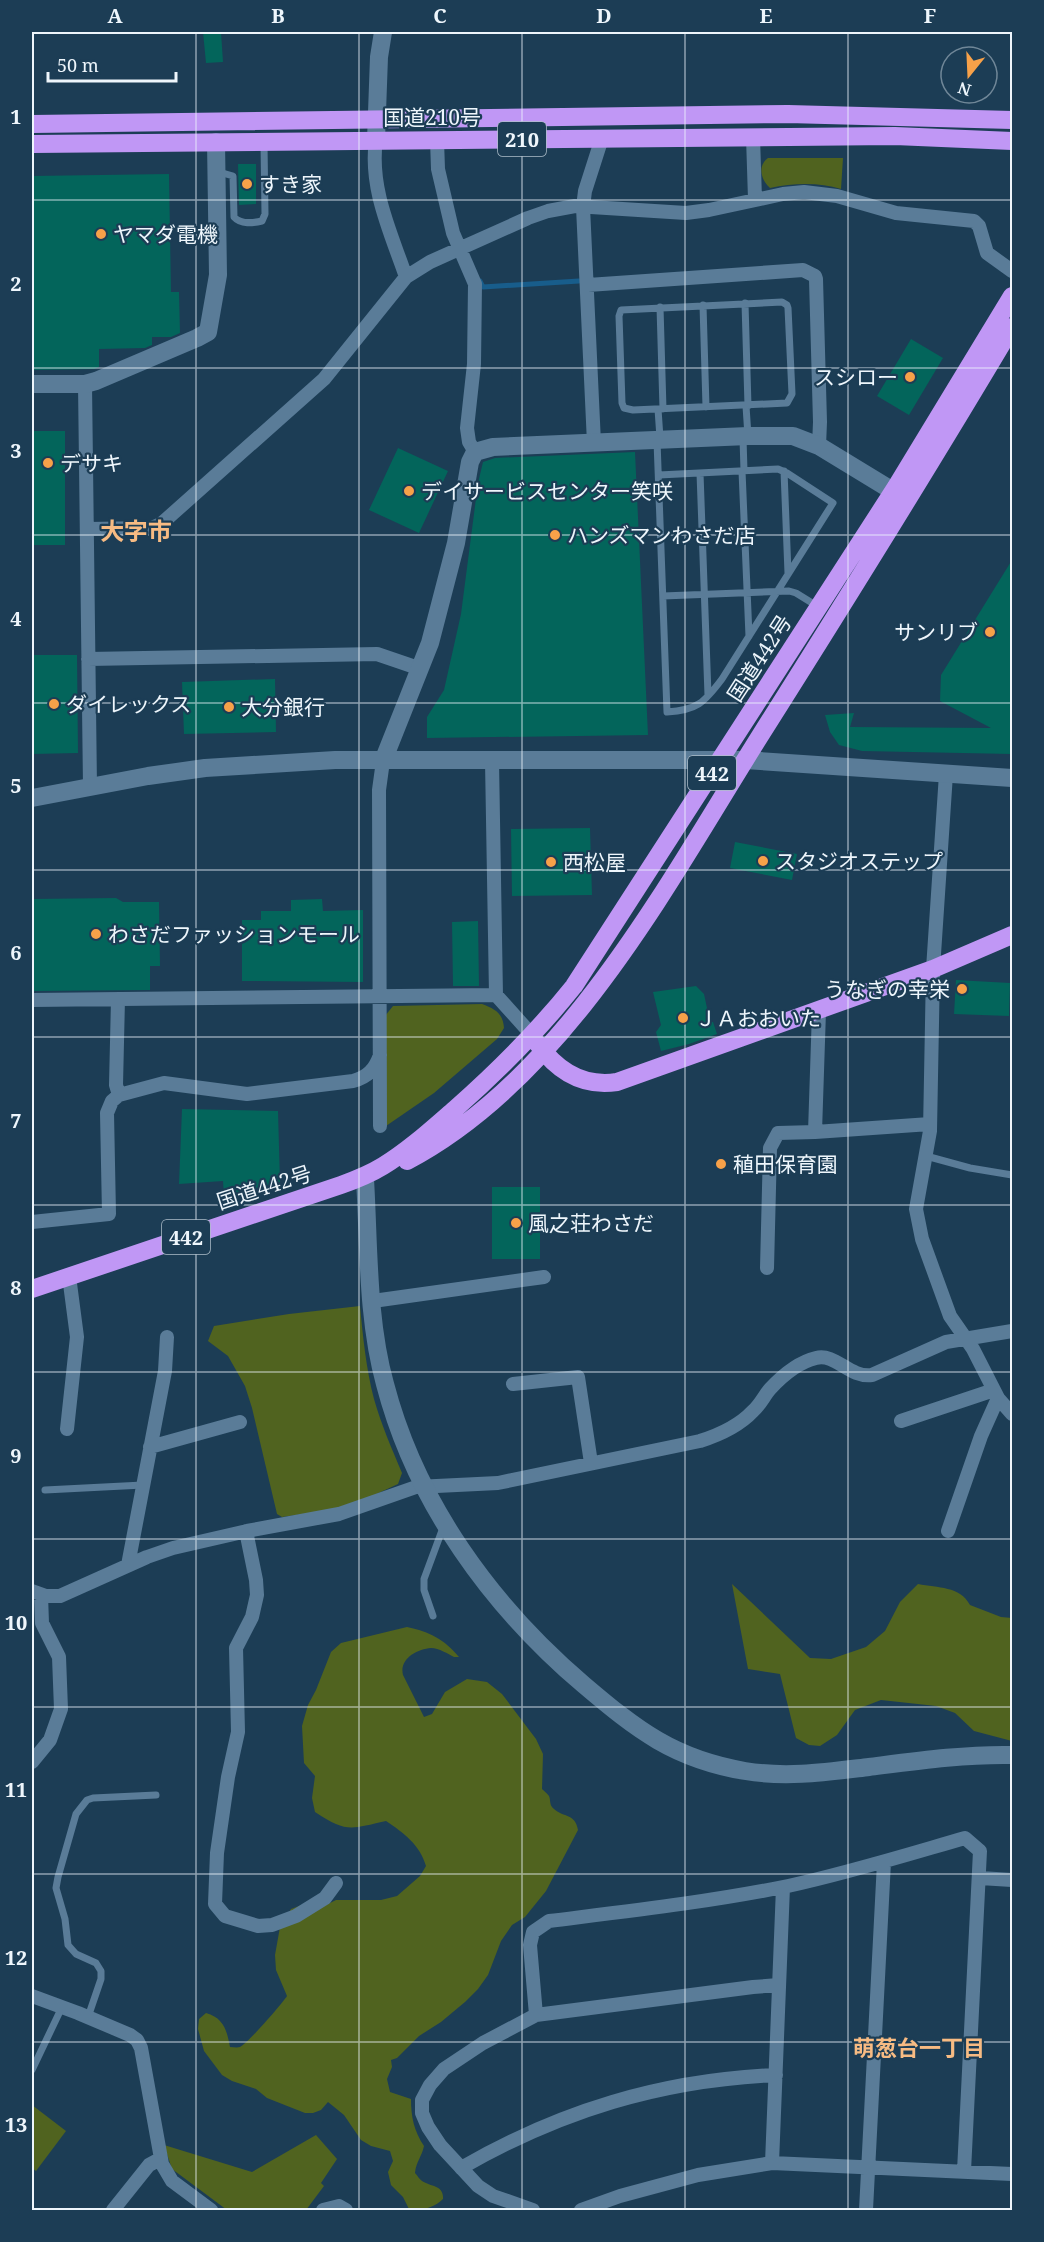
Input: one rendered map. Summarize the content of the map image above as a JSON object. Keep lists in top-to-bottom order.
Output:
{
  "streets": {
    "highway": [
      "国道210号",
      "210",
      "国道442号",
      "442"
    ]
  },
  "districts": ["大字市", "萌葱台一丁目"],
  "places": [
    "すき家",
    "ヤマダ電機",
    "スシロー",
    "デサキ",
    "デイサービスセンター笑咲",
    "ハンズマンわさだ店",
    "サンリブ",
    "ダイレックス",
    "大分銀行",
    "スタジオステップ",
    "西松屋",
    "わさだファッションモール",
    "うなぎの幸栄",
    "ＪＡおおいた",
    "稙田保育園",
    "風之荘わさだ"
  ],
  "scale_bar": "50 m",
  "north": "bottom",
  "grid": {
    "columns": [
      "A",
      "B",
      "C",
      "D",
      "E",
      "F"
    ],
    "rows": [
      "1",
      "2",
      "3",
      "4",
      "5",
      "6",
      "7",
      "8",
      "9",
      "10",
      "11",
      "12",
      "13"
    ]
  }
}
